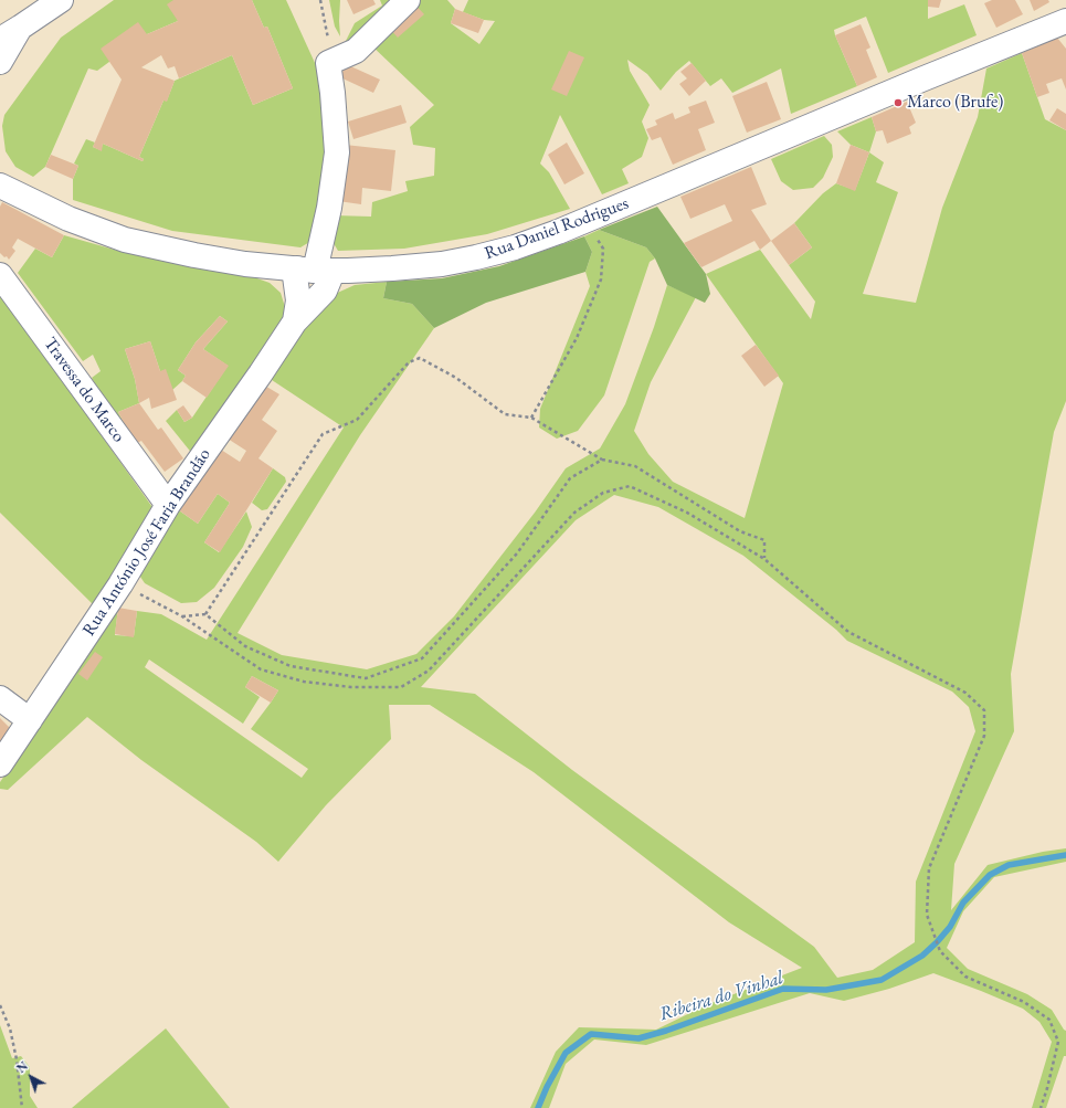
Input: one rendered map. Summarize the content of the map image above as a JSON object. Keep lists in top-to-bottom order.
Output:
{
  "streets": {
    "street": ["Rua Daniel Rodrigues", "Travessa do Marco", "Rua António José Faria Brandão"]
  },
  "crossings": [
    ["Rua Daniel Rodrigues", "Rua António José Faria Brandão"],
    ["Travessa do Marco", "Rua António José Faria Brandão"]
  ],
  "water": ["Ribeira do Vinhal"],
  "places": ["Marco (Brufe)"],
  "north": "top left"
}
